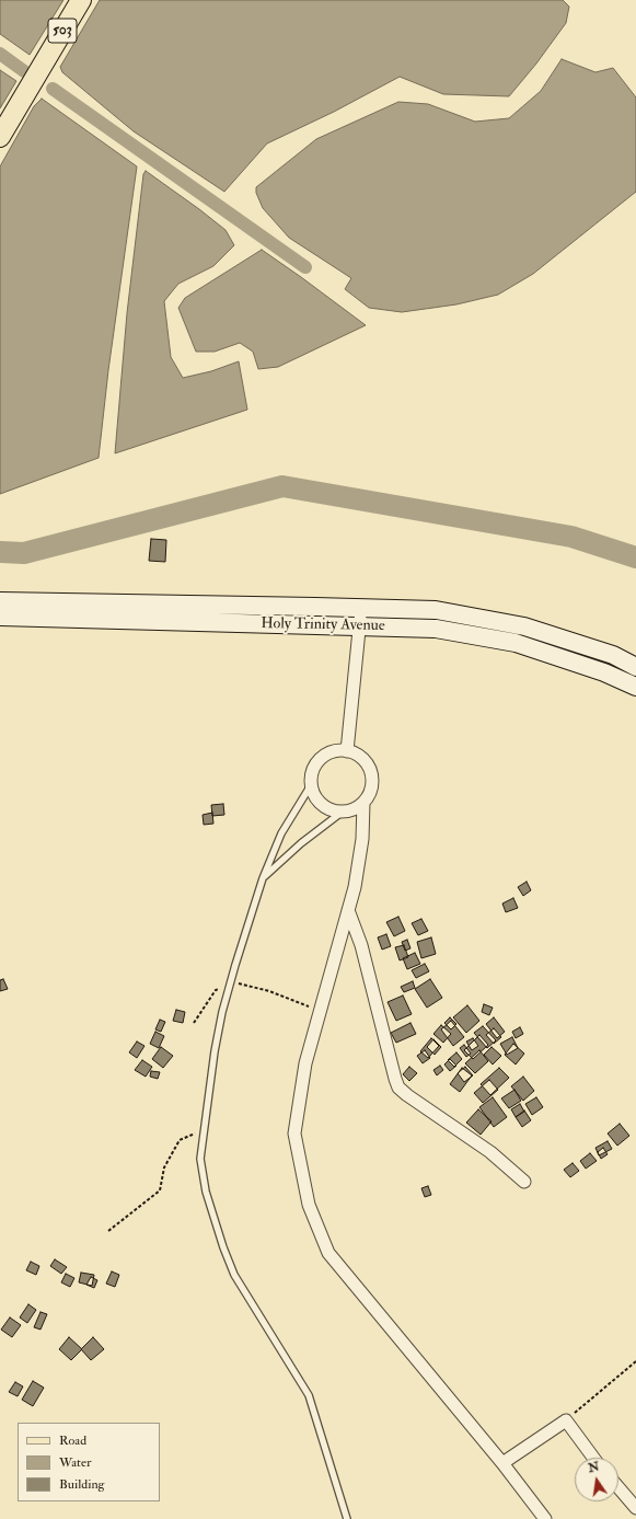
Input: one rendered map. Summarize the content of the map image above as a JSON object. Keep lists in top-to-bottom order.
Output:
{
  "streets": {
    "main road": ["503", "Holy Trinity Avenue"]
  },
  "legend": ["Road", "Water", "Building"],
  "north": "top"
}
